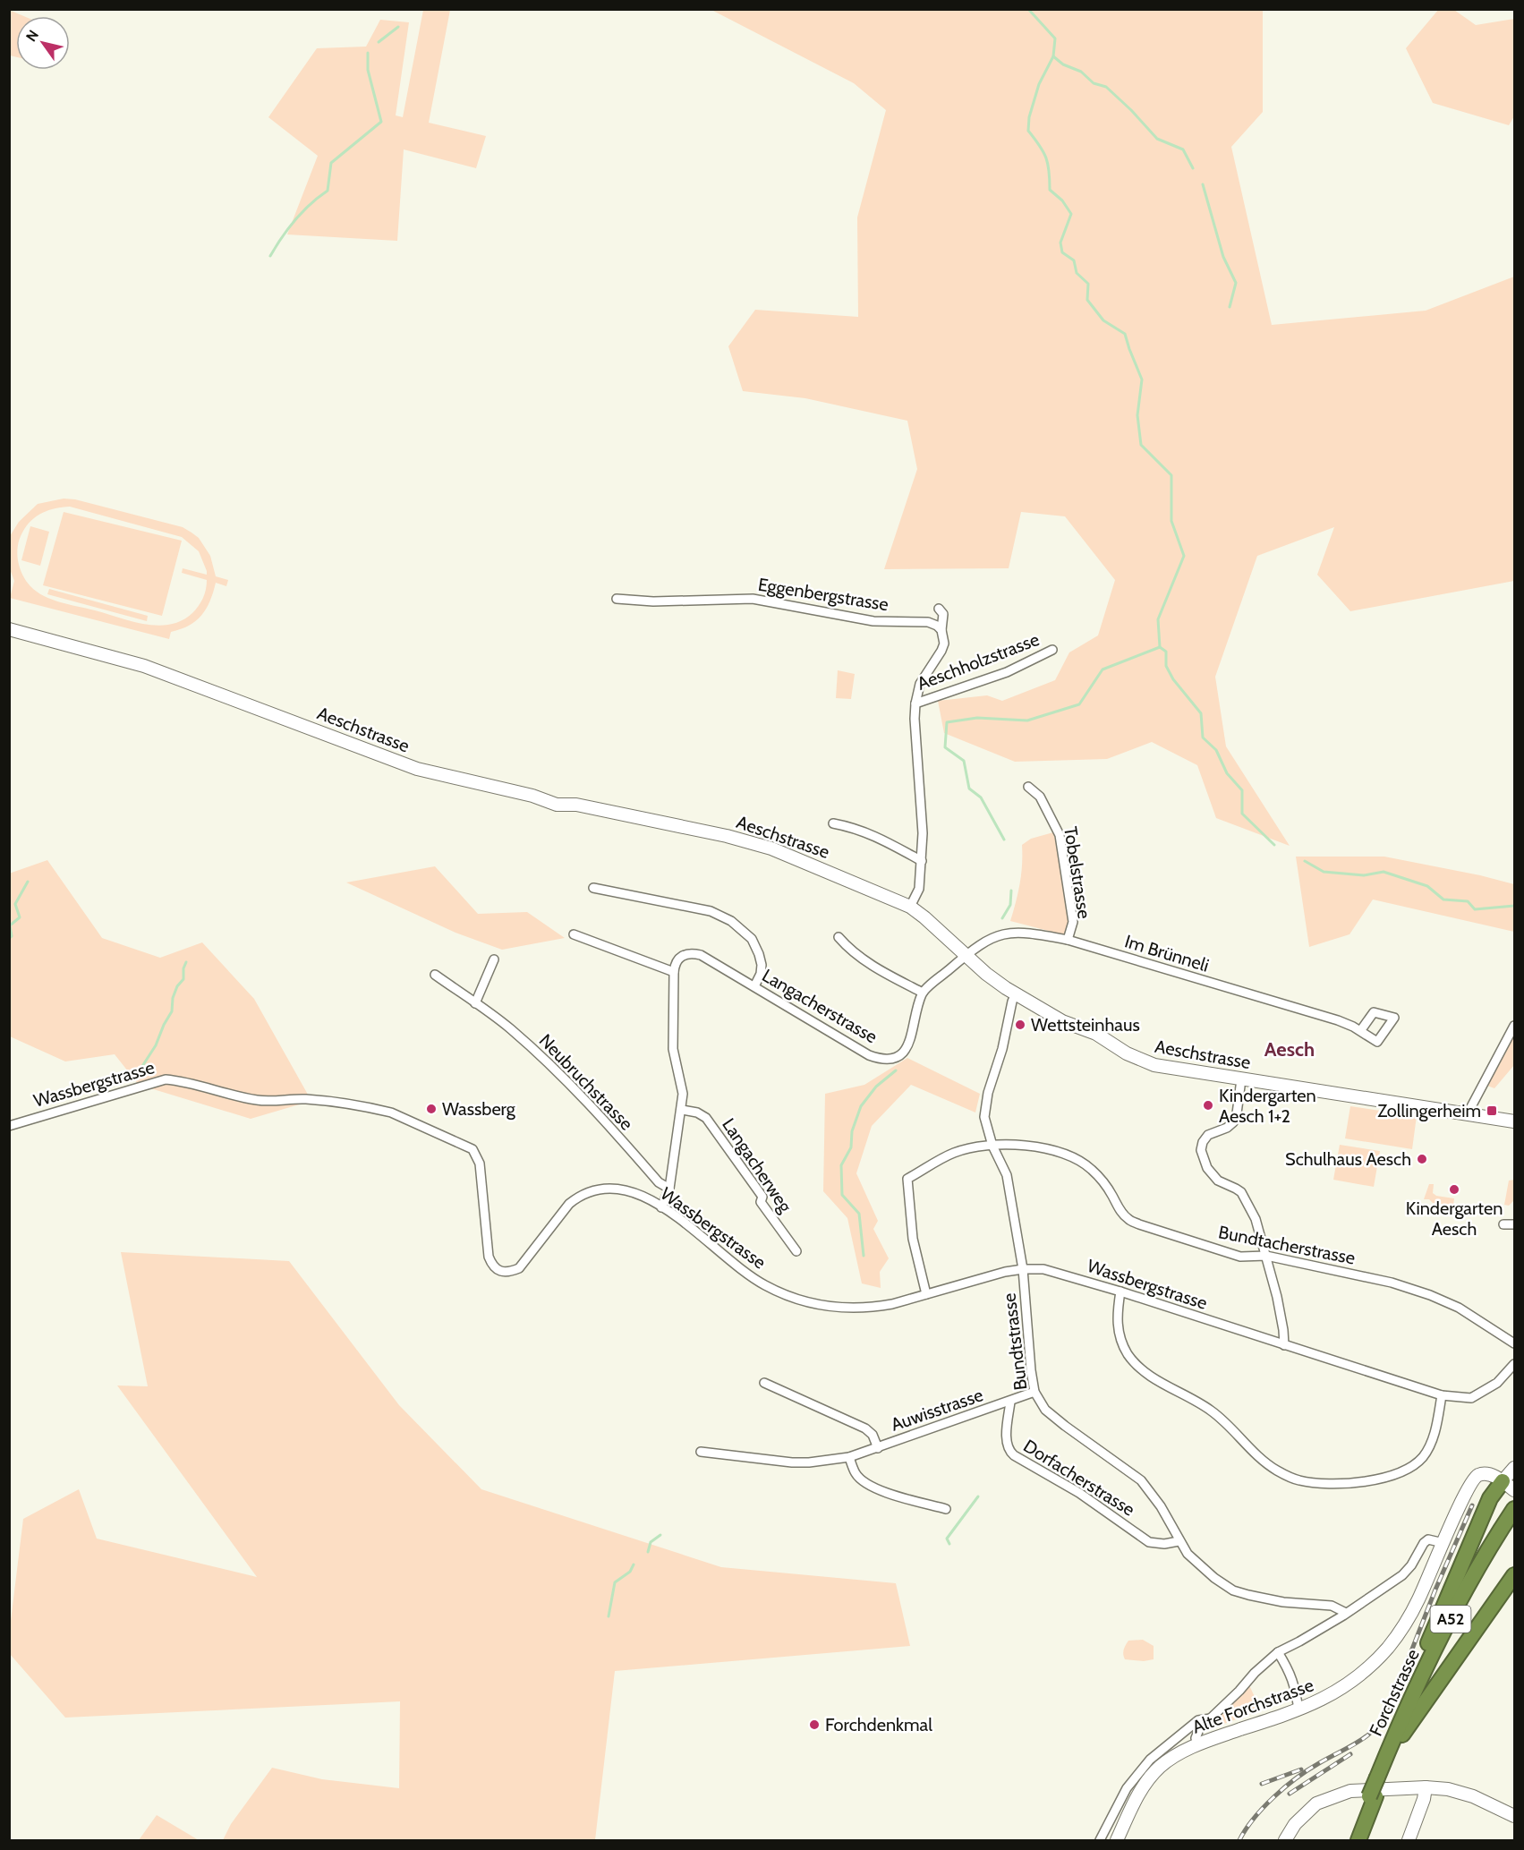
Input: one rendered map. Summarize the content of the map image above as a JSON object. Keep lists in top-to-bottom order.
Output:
{
  "streets": {
    "highway": ["A52", "Forchstrasse"],
    "main road": ["Aeschstrasse", "Alte Forchstrasse"],
    "street": [
      "Eggenbergstrasse",
      "Aeschholzstrasse",
      "Tobelstrasse",
      "Im Brünneli",
      "Langacherstrasse",
      "Neubruchstrasse",
      "Wassbergstrasse",
      "Langacherweg",
      "Bundtacherstrasse",
      "Bundtstrasse",
      "Auwisstrasse",
      "Dorfacherstrasse"
    ]
  },
  "crossings": [
    ["Aeschstrasse", "Im Brünneli"],
    ["Aeschstrasse", "Bundtstrasse"],
    ["Tobelstrasse", "Im Brünneli"],
    ["Wassbergstrasse", "Bundtacherstrasse"],
    ["Wassbergstrasse", "Bundtstrasse"],
    ["Bundtacherstrasse", "Bundtstrasse"],
    ["Bundtstrasse", "Auwisstrasse"],
    ["Bundtstrasse", "Dorfacherstrasse"],
    ["Auwisstrasse", "Dorfacherstrasse"]
  ],
  "districts": ["Aesch"],
  "places": {
    "other": [
      "Wettsteinhaus",
      "Kindergarten Aesch 1+2",
      "Wassberg",
      "Schulhaus Aesch",
      "Kindergarten Aesch",
      "Forchdenkmal"
    ],
    "transit": ["Zollingerheim"]
  },
  "north": "top left"
}
